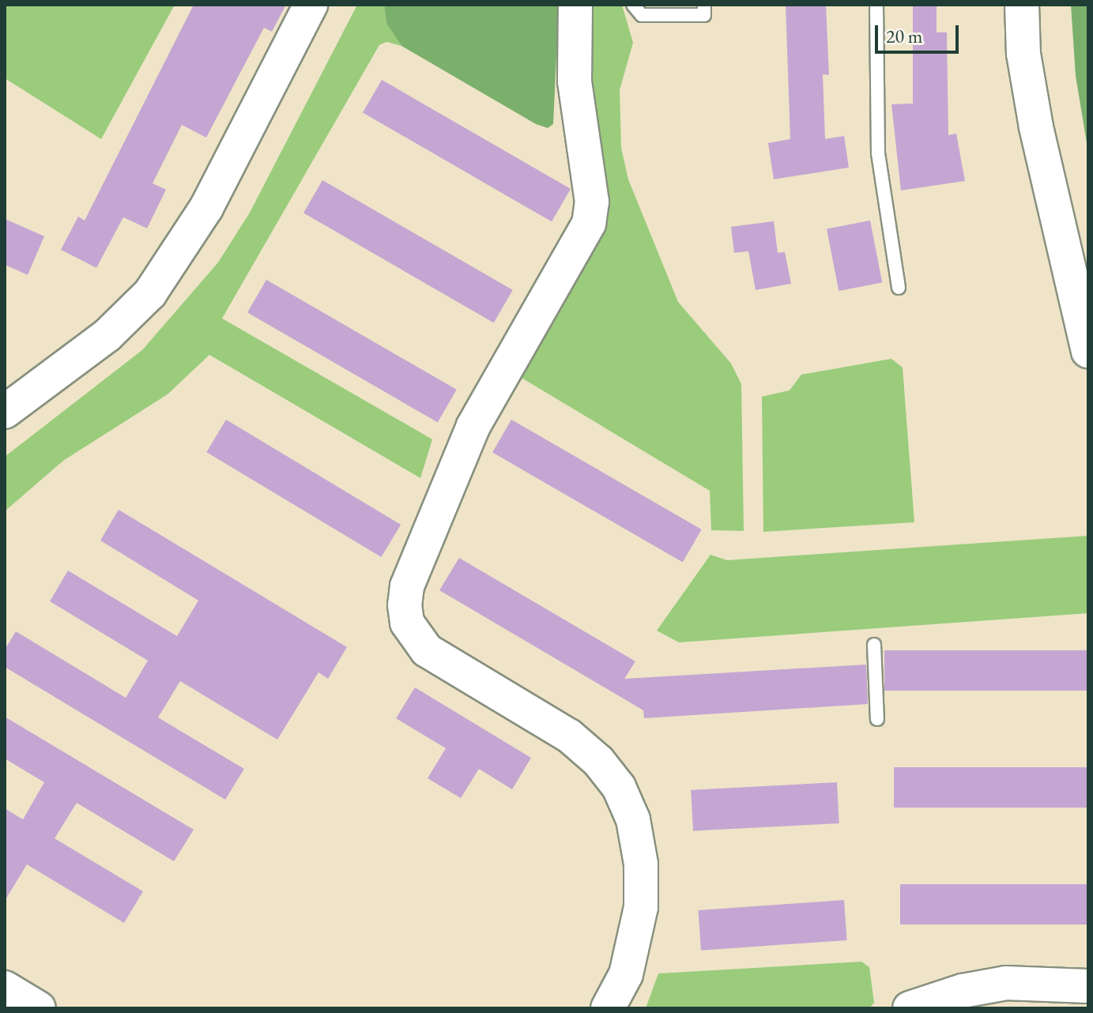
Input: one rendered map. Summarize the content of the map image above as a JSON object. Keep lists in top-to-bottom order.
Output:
{
  "scale_bar": "20 m"
}
